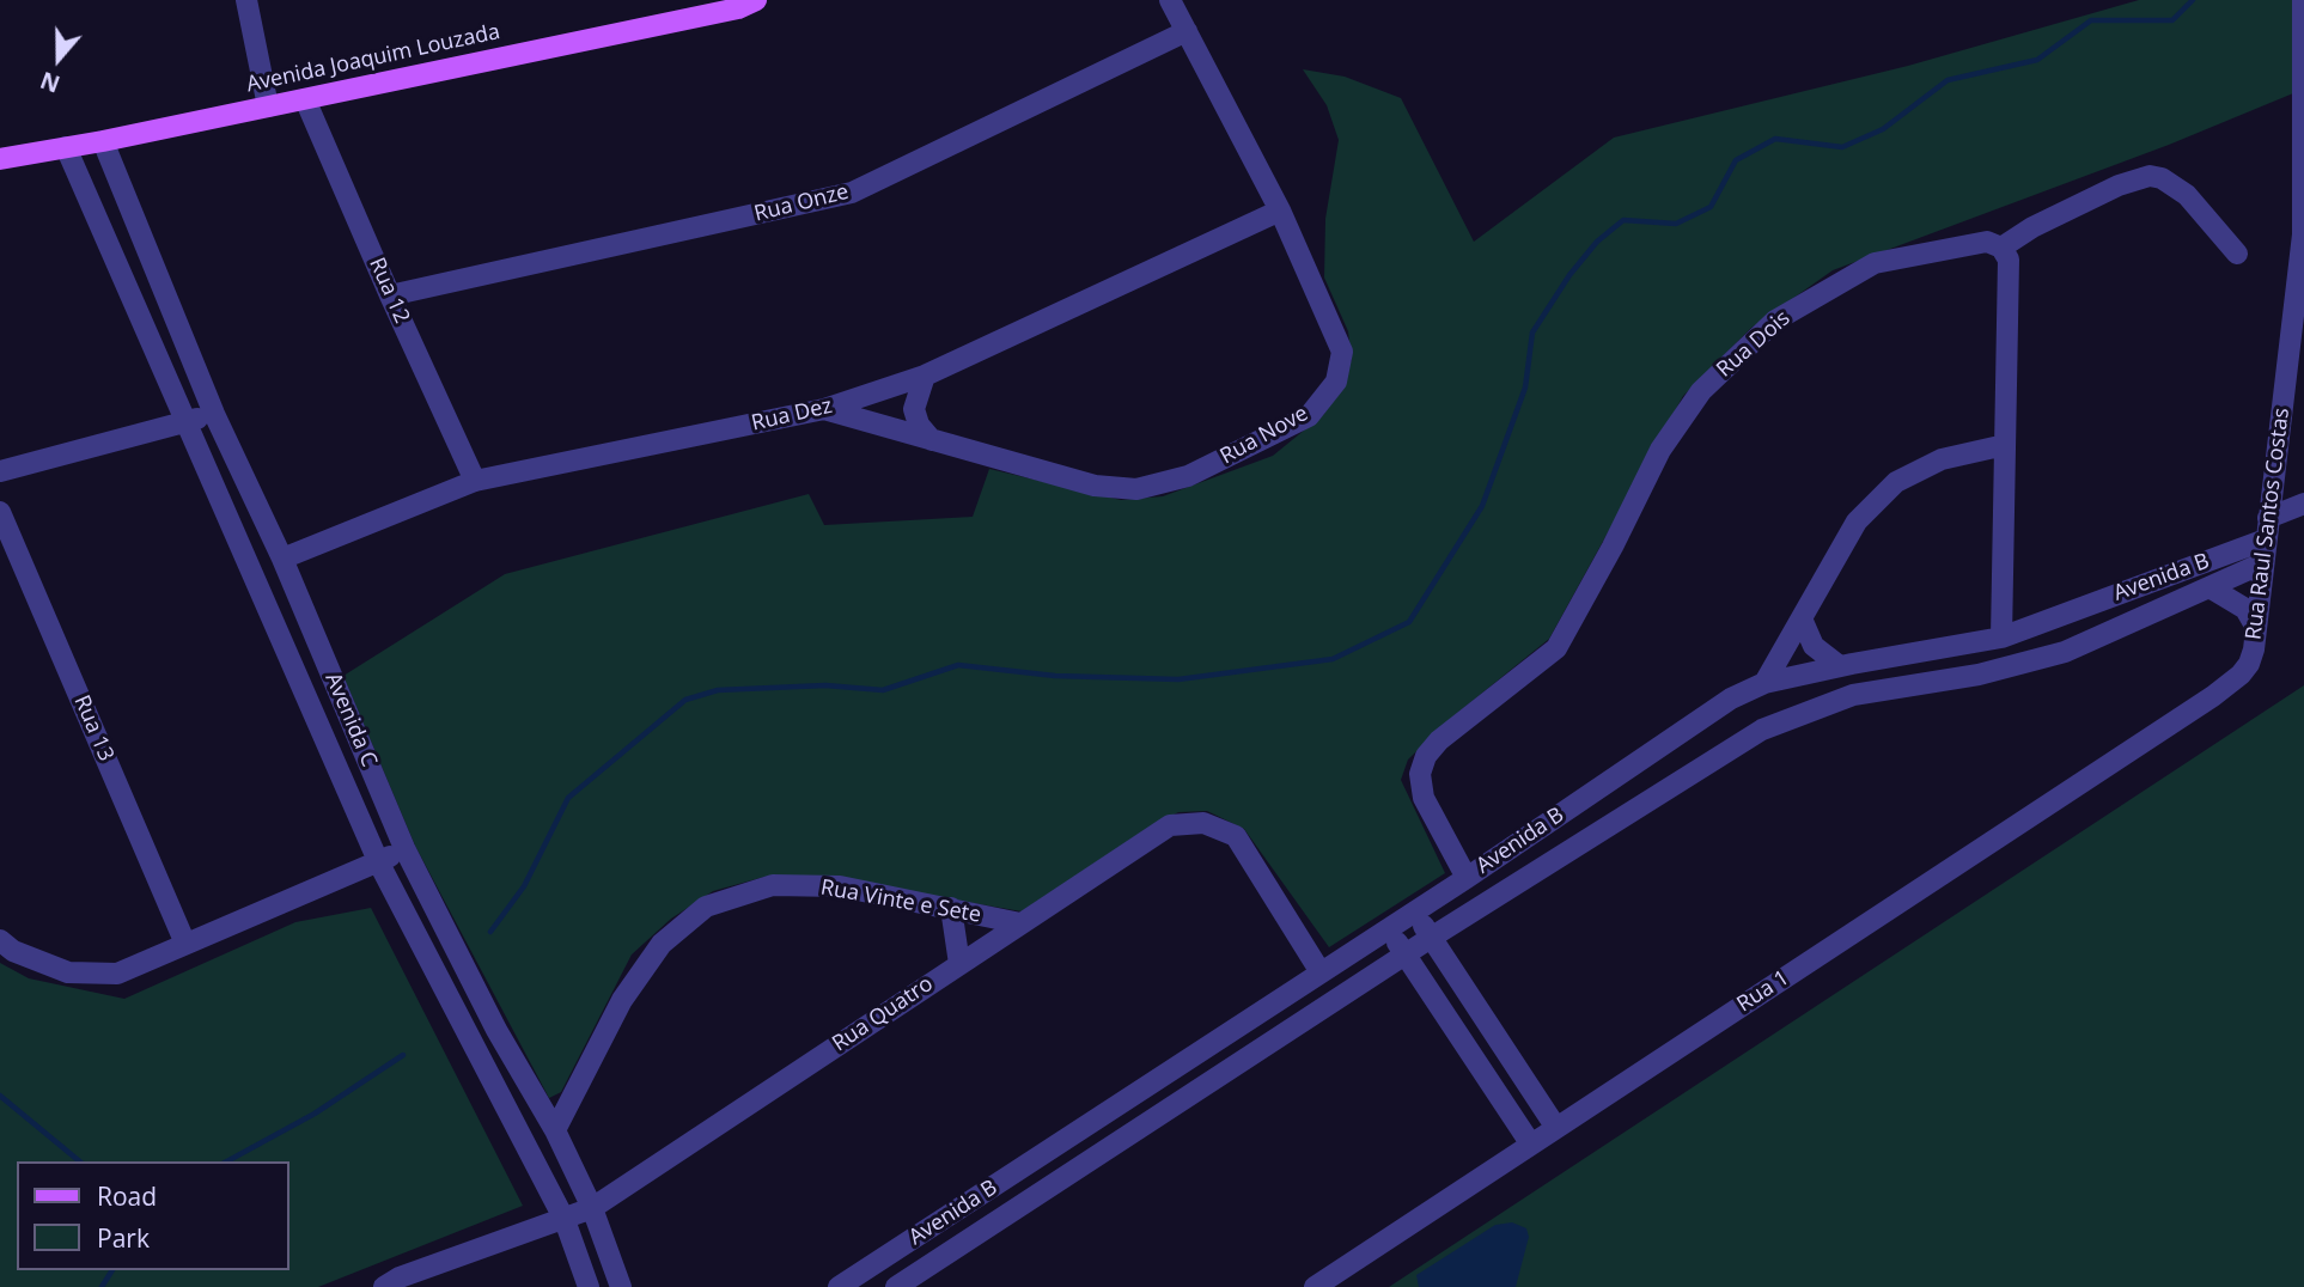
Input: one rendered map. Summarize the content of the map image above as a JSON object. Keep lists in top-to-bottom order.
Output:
{
  "streets": {
    "main road": ["Avenida Joaquim Louzada"],
    "street": [
      "Rua Onze",
      "Rua 12",
      "Rua Dois",
      "Rua Dez",
      "Rua Nove",
      "Rua Raul Santos Costas",
      "Avenida B",
      "Avenida C",
      "Rua 13",
      "Rua Vinte e Sete",
      "Rua 1",
      "Rua Quatro"
    ]
  },
  "crossings": [
    ["Avenida Joaquim Louzada", "Rua 12"],
    ["Avenida Joaquim Louzada", "Avenida C"],
    ["Rua Onze", "Rua 12"],
    ["Rua Onze", "Rua Nove"],
    ["Rua 12", "Rua Dez"],
    ["Rua Dois", "Avenida B"],
    ["Rua Dez", "Rua Nove"],
    ["Rua Dez", "Avenida C"],
    ["Rua Raul Santos Costas", "Avenida B"],
    ["Rua Raul Santos Costas", "Rua 1"],
    ["Avenida B", "Rua Quatro"],
    ["Avenida C", "Rua Vinte e Sete"],
    ["Avenida C", "Rua Quatro"],
    ["Rua Vinte e Sete", "Rua Quatro"]
  ],
  "legend": ["Road", "Park"],
  "north": "bottom"
}
